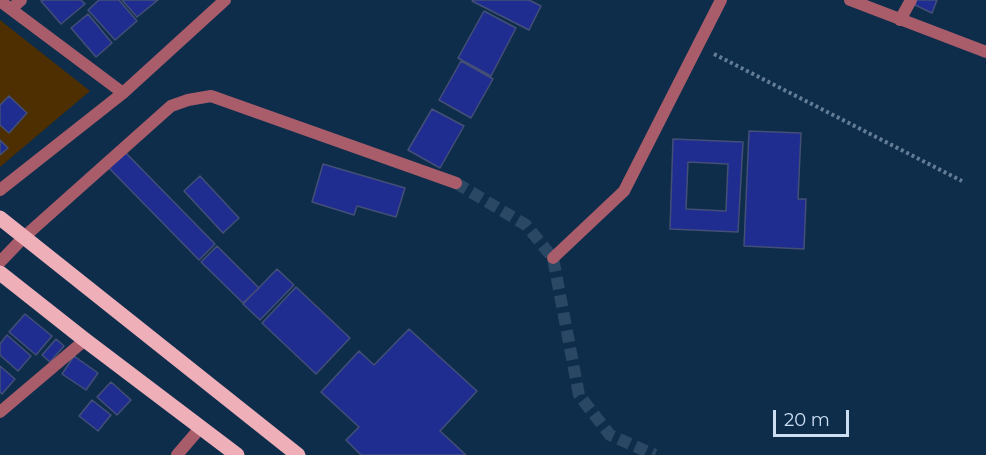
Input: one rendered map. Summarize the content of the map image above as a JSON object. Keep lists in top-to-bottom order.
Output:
{
  "scale_bar": "20 m"
}
